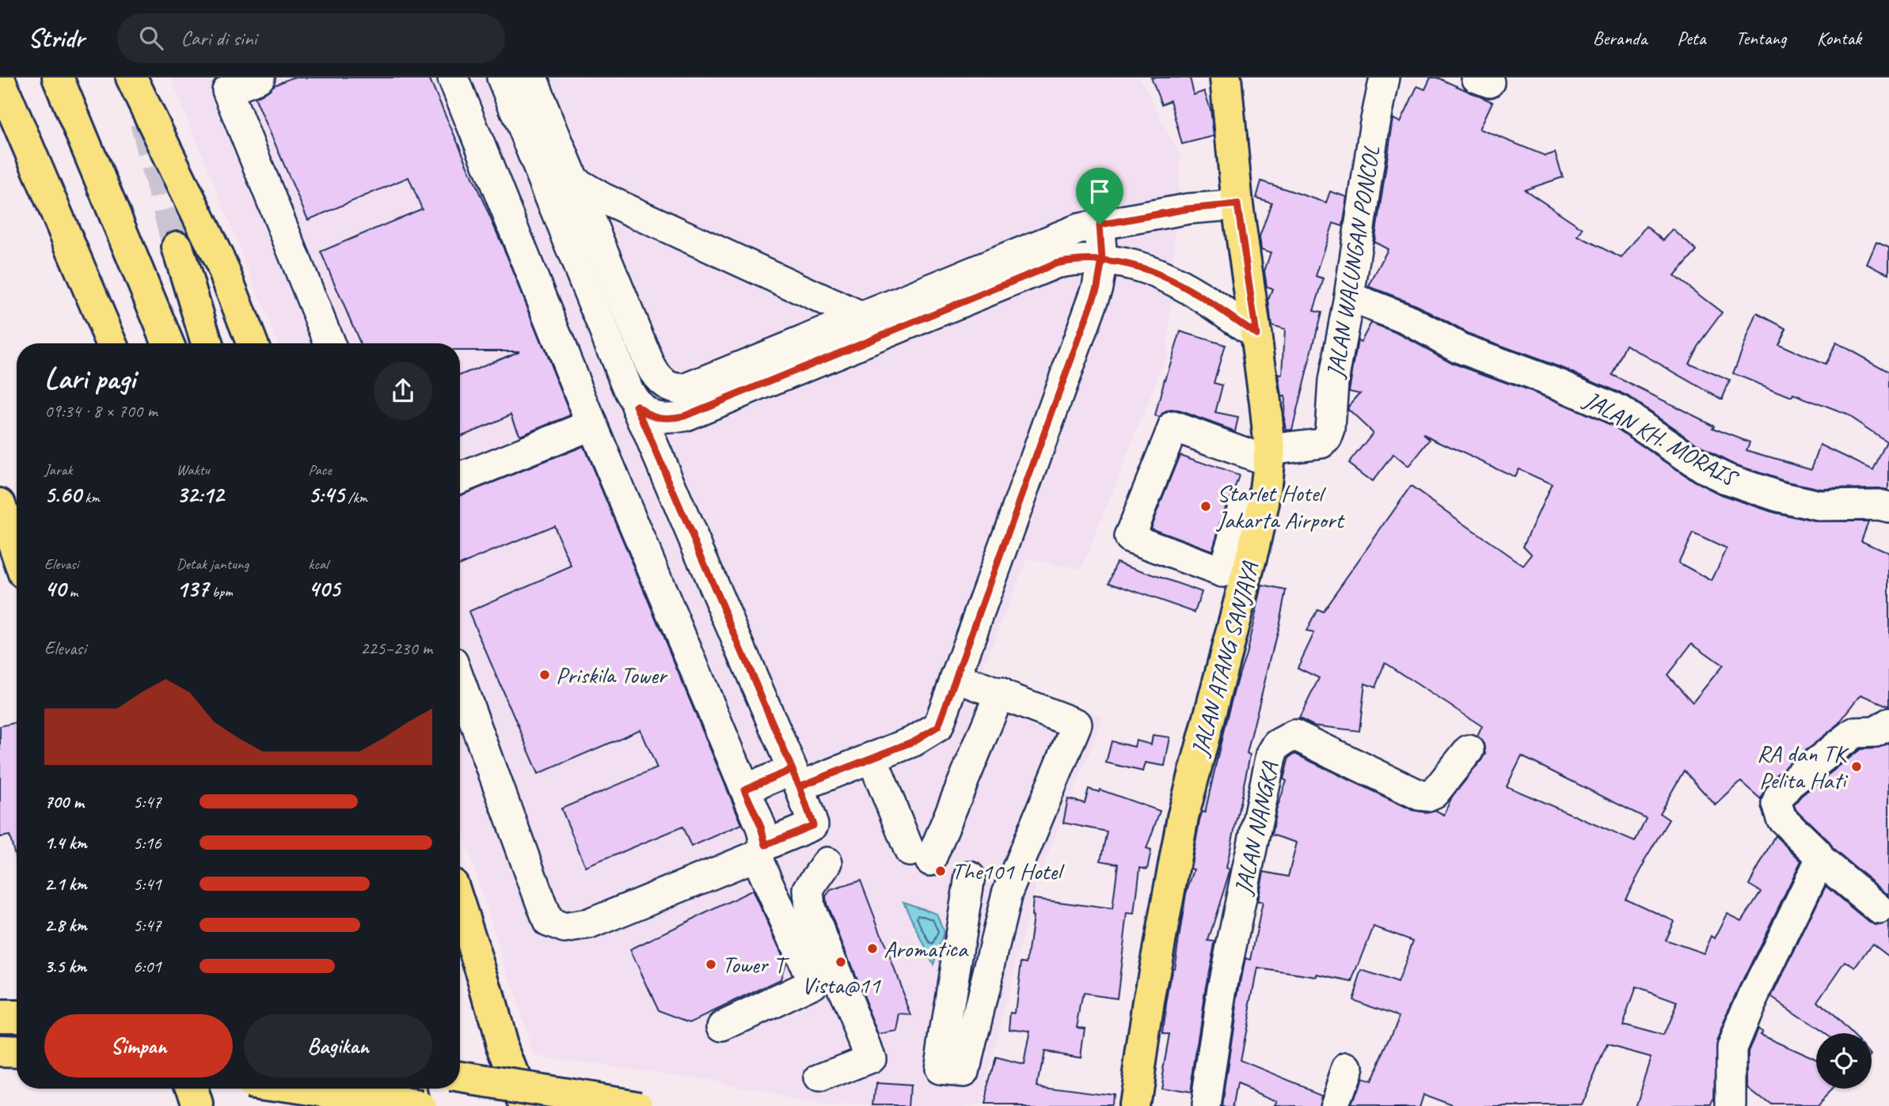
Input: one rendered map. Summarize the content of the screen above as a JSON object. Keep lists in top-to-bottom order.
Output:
{
  "streets": {
    "main road": ["JALAN ATANG SANJAYA"],
    "street": ["JALAN WALUNGAN PONCOL", "JALAN KH. MORAIS", "JALAN NANGKA"]
  },
  "crossings": [
    ["JALAN WALUNGAN PONCOL", "JALAN KH. MORAIS"],
    ["JALAN WALUNGAN PONCOL", "JALAN ATANG SANJAYA"]
  ],
  "places": [
    "Starlet Hotel Jakarta Airport",
    "Priskila Tower",
    "RA dan TK Pelita Hati",
    "The101 Hotel",
    "Aromatica",
    "Vista@11",
    "Tower T"
  ],
  "page": {
    "header": "Stridr",
    "search": "Cari di sini",
    "nav": [
      "Beranda",
      "Peta",
      "Tentang",
      "Kontak"
    ],
    "heading": ["Lari pagi", "09:34 · 8 × 700 m"],
    "stats": [
      ["Jarak", "5.60 km"],
      ["Waktu", "32:12"],
      ["Pace", "5:45 /km"],
      ["Elevasi", "40 m"],
      ["Detak jantung", "137 bpm"],
      ["kcal", "405"]
    ],
    "chart": ["Elevasi", "225–230 m"],
    "list": [
      {
        "name": "700 m",
        "note": "5:47"
      },
      {
        "name": "1.4 km",
        "note": "5:16"
      },
      {
        "name": "2.1 km",
        "note": "5:41"
      },
      {
        "name": "2.8 km",
        "note": "5:47"
      },
      {
        "name": "3.5 km",
        "note": "6:01"
      }
    ],
    "buttons": ["Simpan", "Bagikan"]
  }
}
